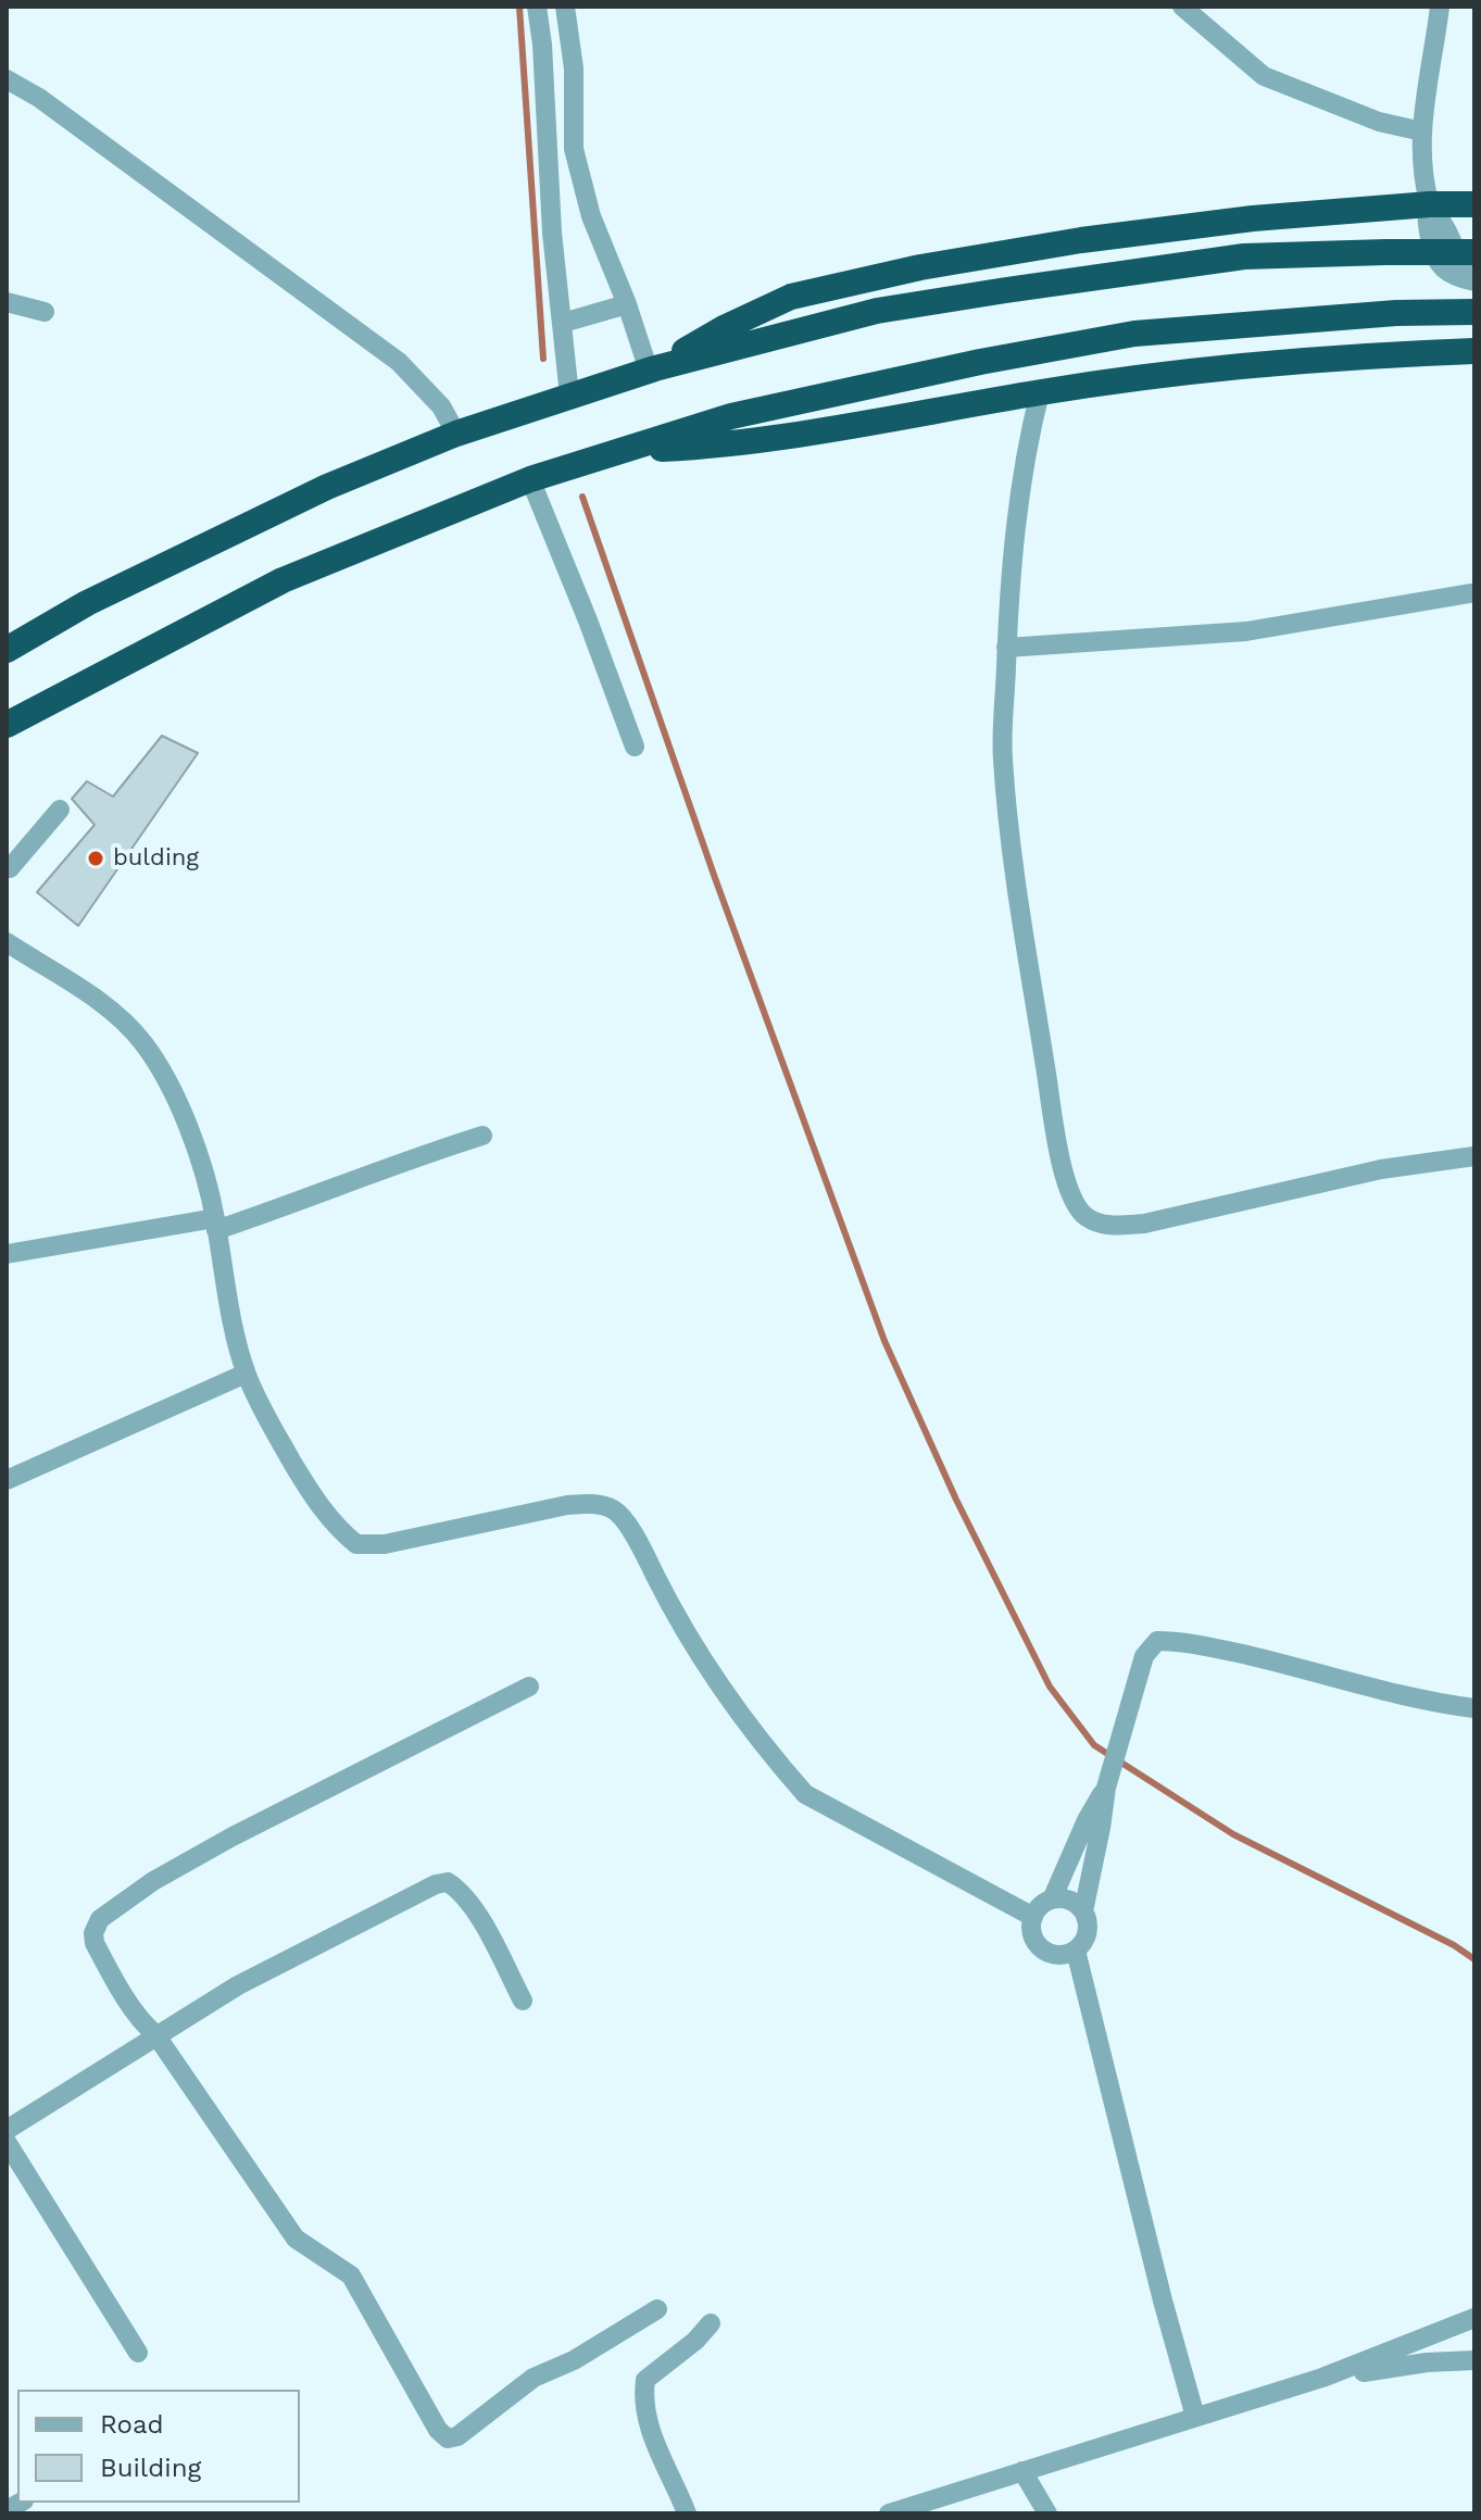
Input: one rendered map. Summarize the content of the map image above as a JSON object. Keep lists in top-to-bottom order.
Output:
{
  "places": ["bulding"],
  "legend": ["Road", "Building"]
}
